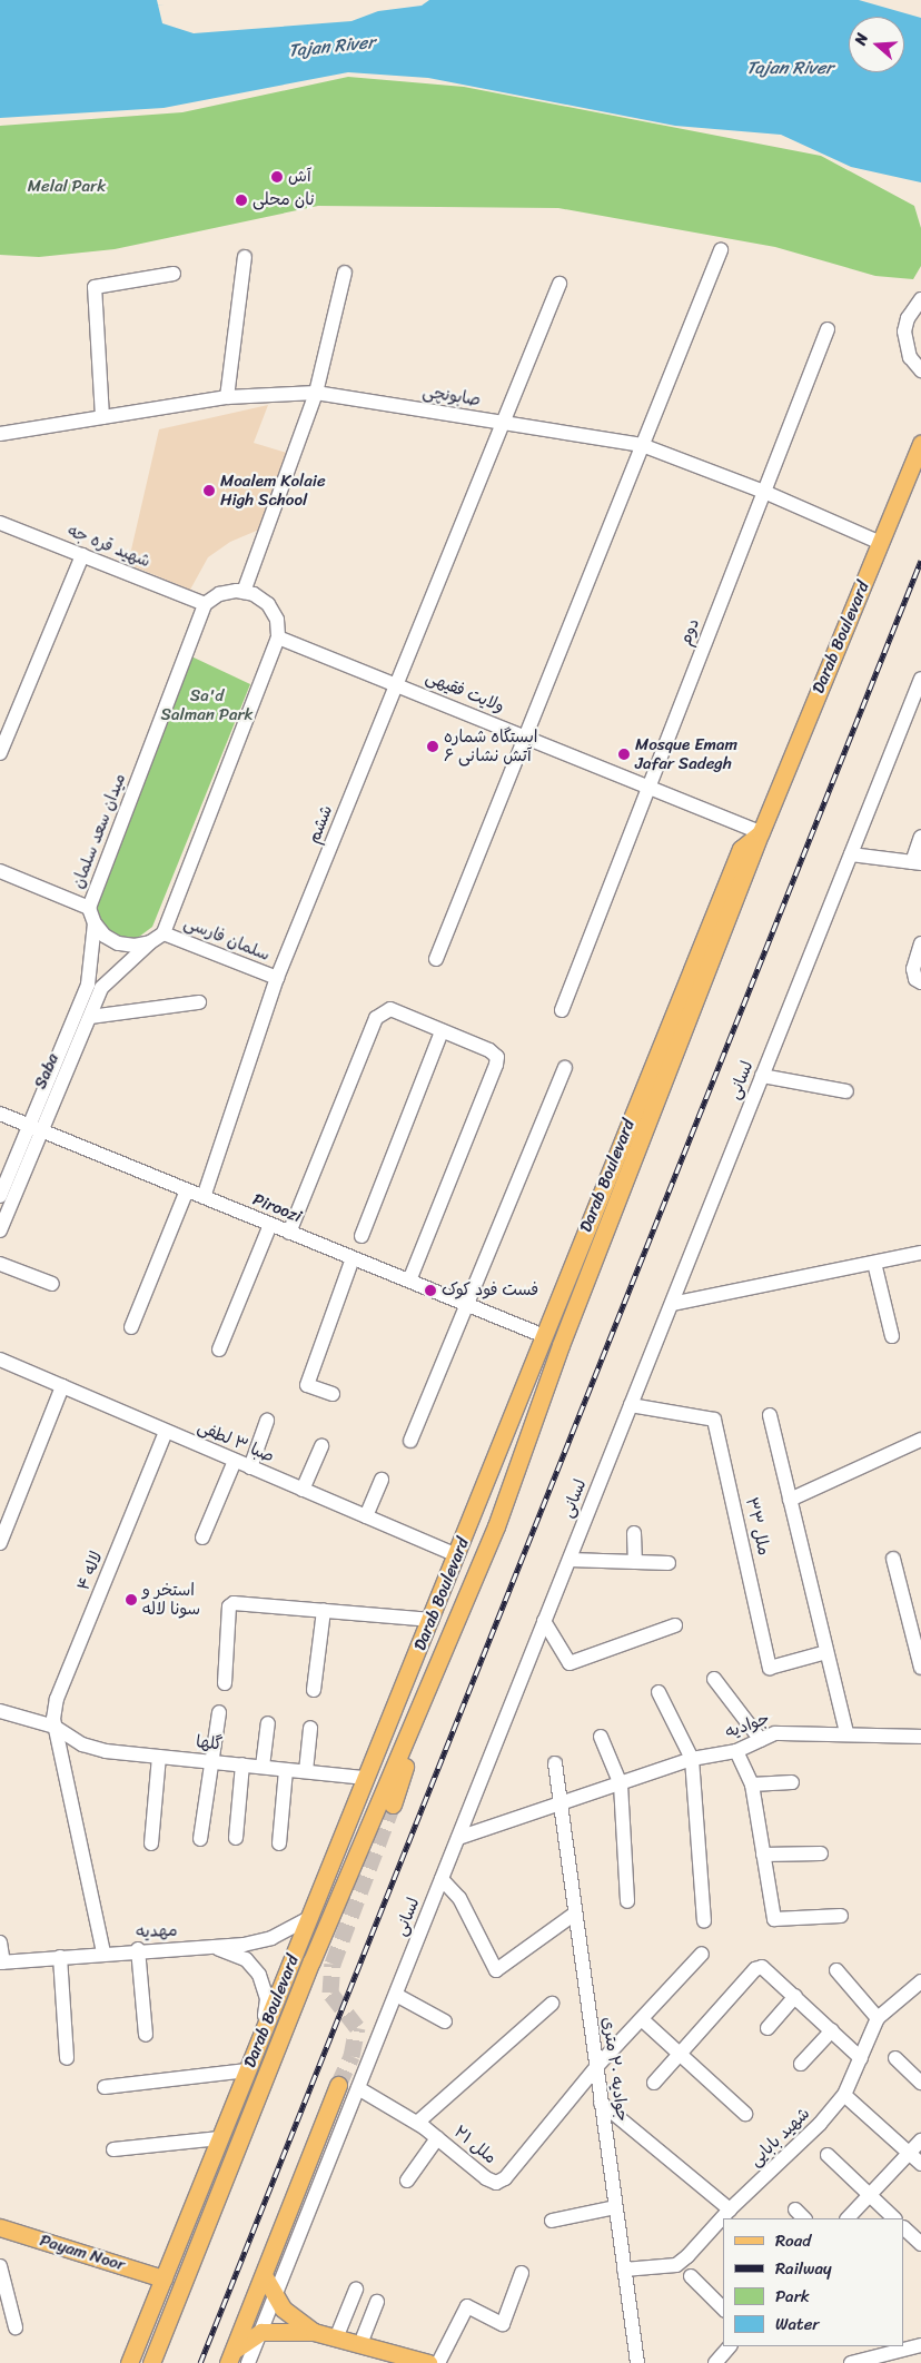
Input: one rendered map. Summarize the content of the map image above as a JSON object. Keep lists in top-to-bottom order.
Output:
{
  "streets": {
    "main road": ["Darab Boulevard", "Payam Noor"],
    "street": [
      "صابونچی",
      "شهید قره جه",
      "دوم",
      "ولایت فقیهی",
      "ششم",
      "میدان سعد سلمان",
      "سلمان فارسی",
      "Saba",
      "لسانی",
      "Piroozi",
      "صبا ۳ لطفی",
      "ملل ۳۳",
      "لاله ۴",
      "جوادیه",
      "گلها",
      "مهدیه",
      "جوادیه ۲۰ متری",
      "شهید بابایی",
      "ملل ۲۱"
    ]
  },
  "crossings": [
    ["صابونچی", "دوم"],
    ["صابونچی", "Darab Boulevard"],
    ["صابونچی", "ششم"],
    ["شهید قره جه", "میدان سعد سلمان"],
    ["دوم", "ولایت فقیهی"],
    ["Darab Boulevard", "ولایت فقیهی"],
    ["Darab Boulevard", "Piroozi"],
    ["Darab Boulevard", "صبا ۳ لطفی"],
    ["Darab Boulevard", "گلها"],
    ["Darab Boulevard", "مهدیه"],
    ["Darab Boulevard", "Payam Noor"],
    ["ولایت فقیهی", "ششم"],
    ["ششم", "سلمان فارسی"],
    ["ششم", "Piroozi"],
    ["میدان سعد سلمان", "Saba"],
    ["Saba", "Piroozi"],
    ["لسانی", "ملل ۳۳"],
    ["لسانی", "جوادیه"],
    ["لسانی", "ملل ۲۱"],
    ["صبا ۳ لطفی", "لاله ۴"],
    ["لاله ۴", "گلها"],
    ["لاله ۴", "مهدیه"],
    ["جوادیه", "جوادیه ۲۰ متری"],
    ["جوادیه ۲۰ متری", "شهید بابایی"],
    ["جوادیه ۲۰ متری", "ملل ۲۱"]
  ],
  "water": ["Tajan River"],
  "parks": ["Melal Park", "Sa'd Salman Park"],
  "places": [
    "آش",
    "نان محلی",
    "Moalem Kolaie High School",
    "ایستگاه شماره ۶ آتش نشانی",
    "Mosque Emam Jafar Sadegh",
    "فست فود کوک",
    "استخر و سونا لاله"
  ],
  "legend": [
    "Road",
    "Railway",
    "Park",
    "Water"
  ],
  "north": "left"
}
